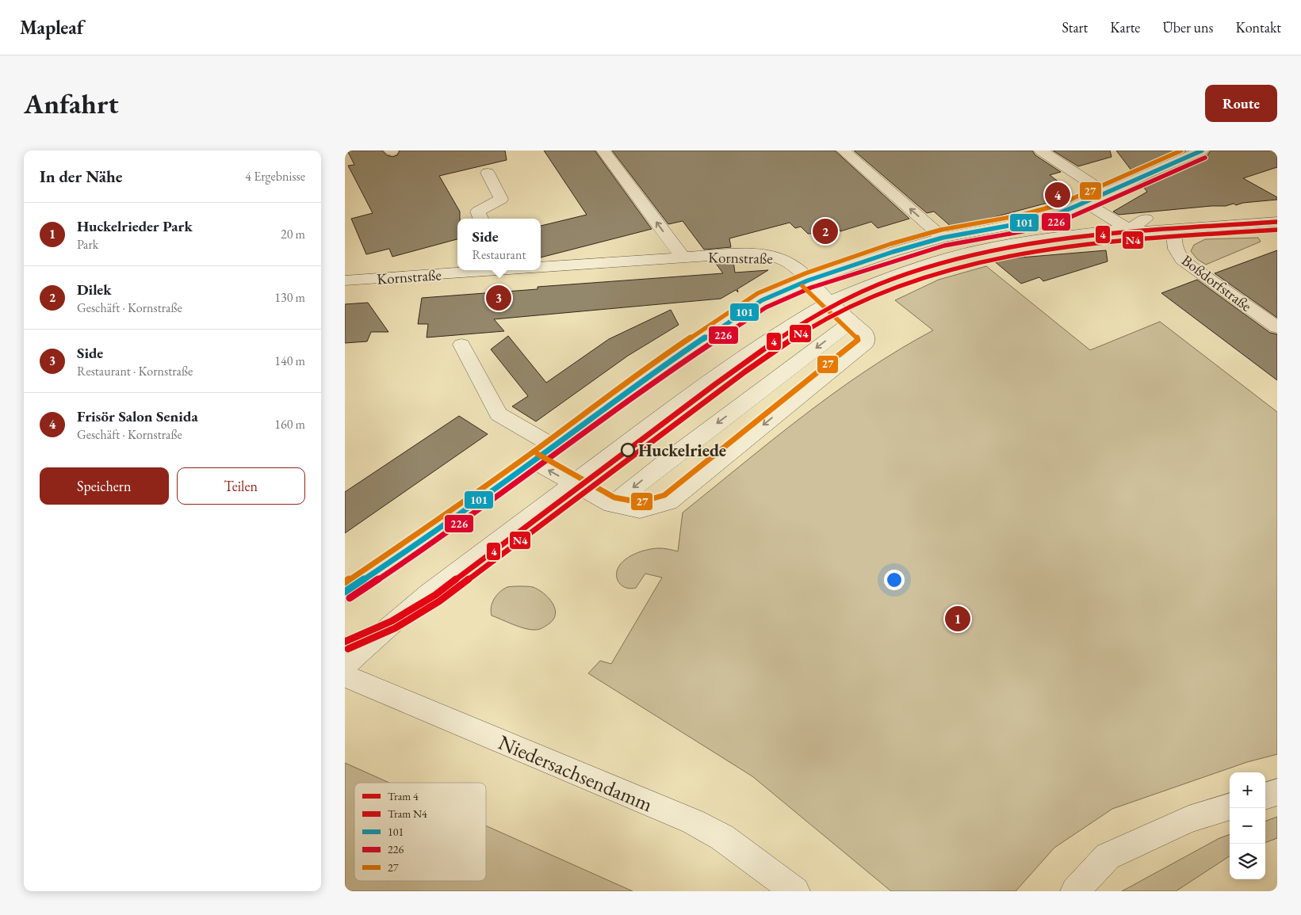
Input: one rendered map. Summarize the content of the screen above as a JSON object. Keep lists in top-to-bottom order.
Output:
{
  "streets": {
    "street": ["Kornstraße", "Boßdorfstraße", "Niedersachsendamm"]
  },
  "places": ["Huckelriede"],
  "lines": [
    "transit line 101",
    "transit line 27",
    "transit line 226",
    "tram line 4",
    "tram line N4"
  ],
  "legend": [
    "Tram 4",
    "Tram N4",
    "101",
    "226",
    "27"
  ],
  "page": {
    "header": "Mapleaf",
    "nav": [
      "Start",
      "Karte",
      "Über uns",
      "Kontakt"
    ],
    "buttons": [
      "Route",
      ["Speichern", "Teilen"]
    ],
    "title": "Anfahrt",
    "heading": ["In der Nähe", "4 Ergebnisse"],
    "pins": [
      "4",
      "2",
      "3",
      "1"
    ],
    "list": [
      {
        "mark": "1",
        "name": "Huckelrieder Park",
        "note": "Park",
        "value": "20 m"
      },
      {
        "mark": "2",
        "name": "Dilek",
        "note": "Geschäft · Kornstraße",
        "value": "130 m"
      },
      {
        "mark": "3",
        "name": "Side",
        "note": "Restaurant · Kornstraße",
        "value": "140 m"
      },
      {
        "mark": "4",
        "name": "Frisör Salon Senida",
        "note": "Geschäft · Kornstraße",
        "value": "160 m"
      }
    ],
    "popup": ["Side", "Restaurant"],
    "map_buttons": ["+", "−"]
  }
}
